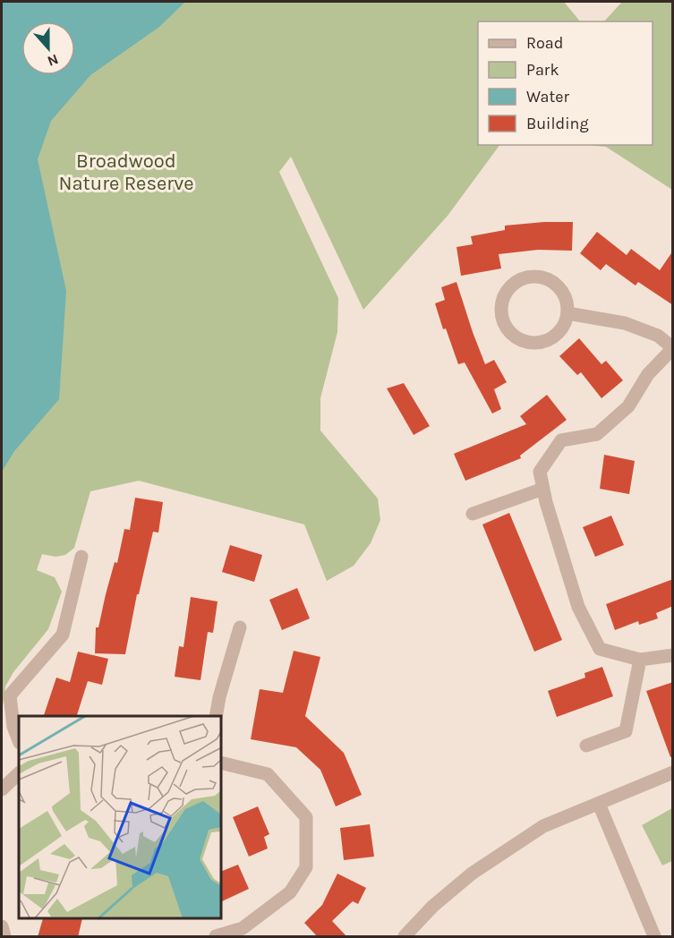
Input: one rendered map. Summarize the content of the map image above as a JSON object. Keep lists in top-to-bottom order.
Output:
{
  "parks": ["Broadwood Nature Reserve"],
  "legend": [
    "Road",
    "Park",
    "Water",
    "Building"
  ],
  "north": "bottom"
}
